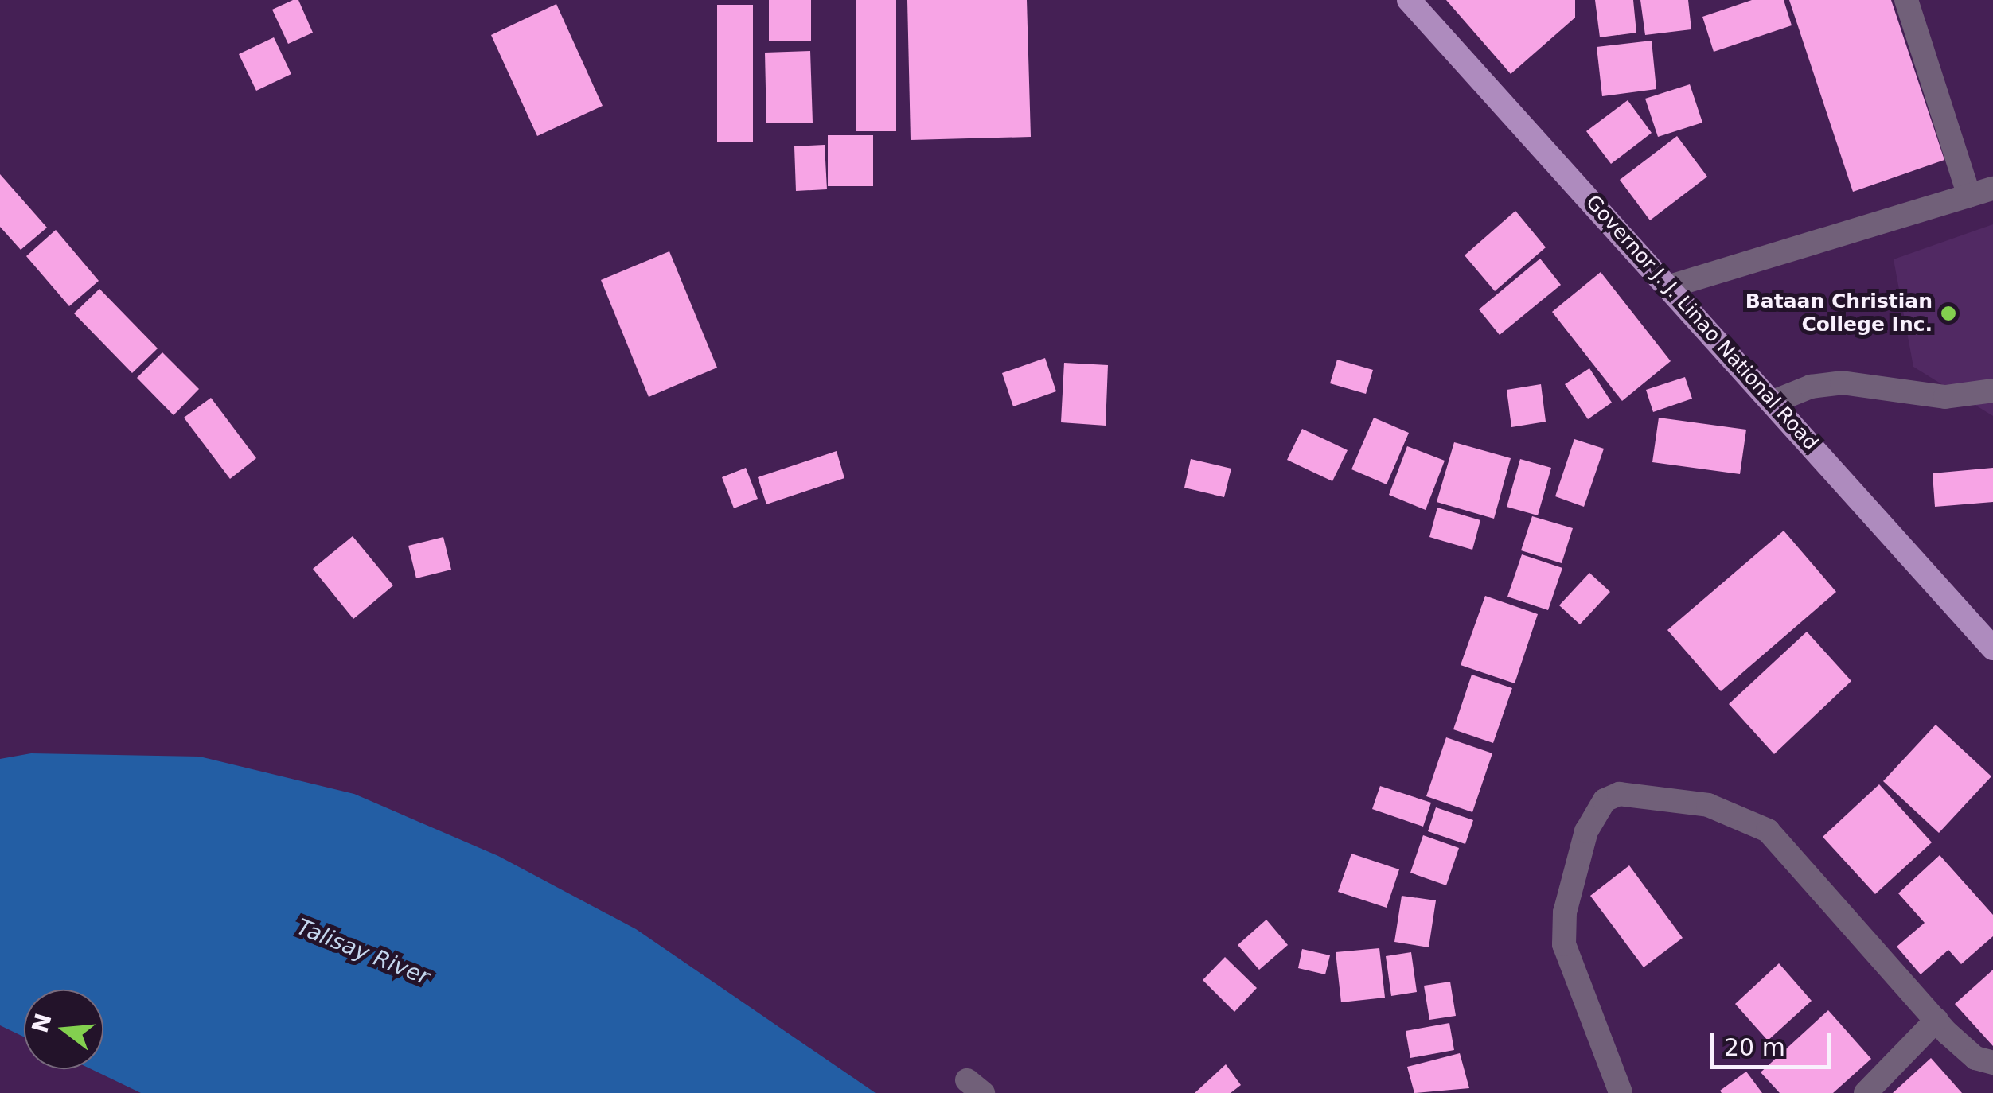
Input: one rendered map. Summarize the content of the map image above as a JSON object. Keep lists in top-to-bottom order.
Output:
{
  "streets": {
    "main road": ["Governor J. J. Linao National Road"]
  },
  "water": ["Talisay River"],
  "places": ["Bataan Christian College Inc."],
  "scale_bar": "20 m",
  "north": "left"
}
